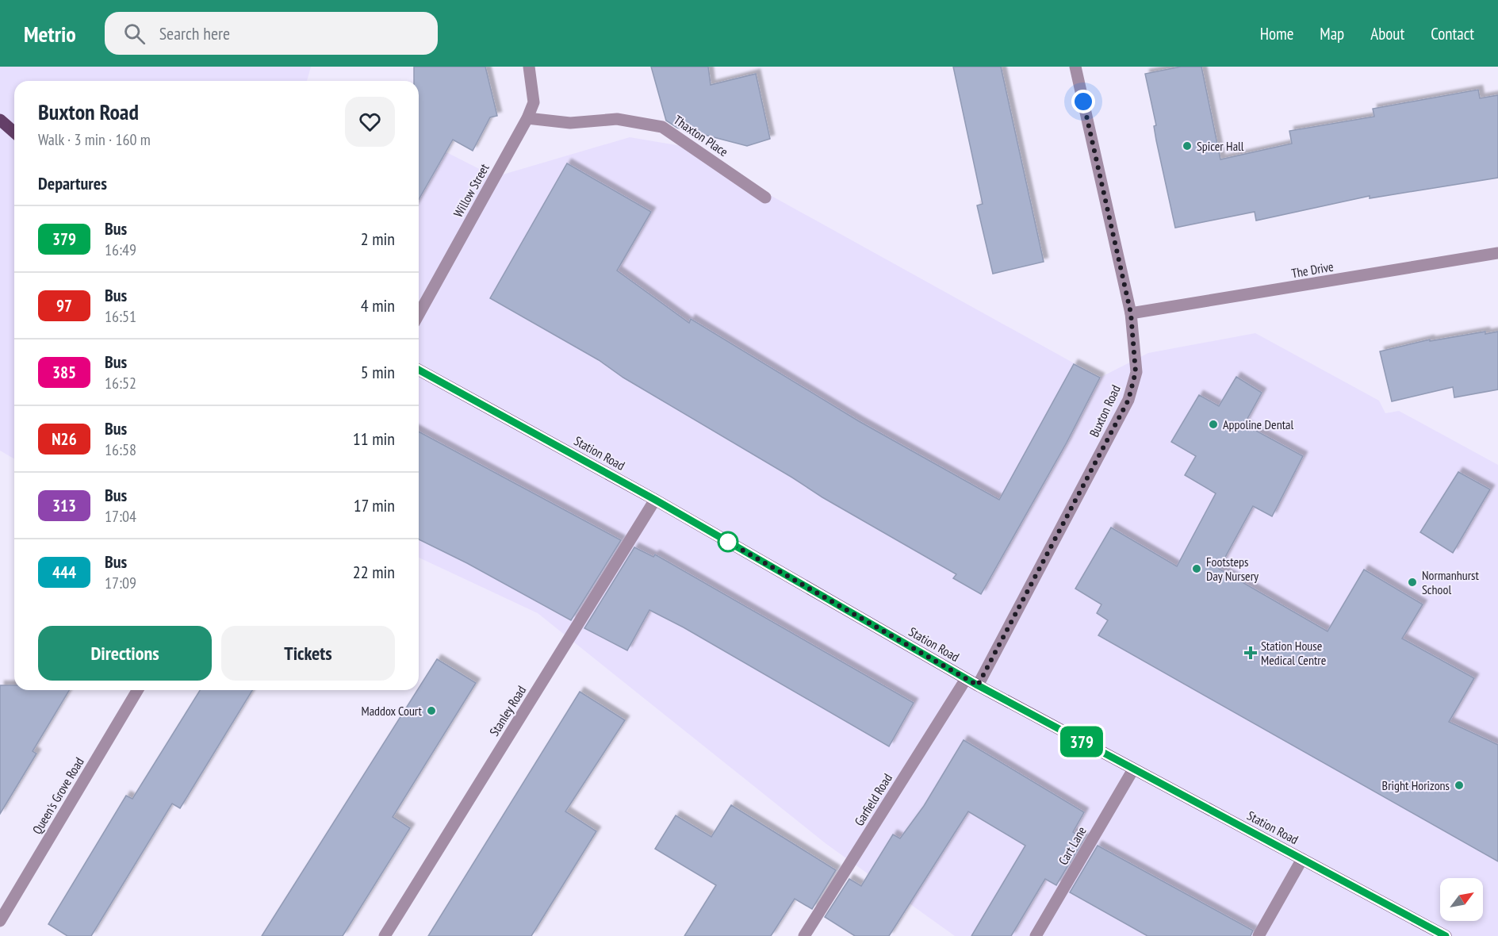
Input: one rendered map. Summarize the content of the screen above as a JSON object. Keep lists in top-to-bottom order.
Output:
{
  "streets": {
    "main road": ["Station Road"],
    "street": [
      "Thaxton Place",
      "Willow Street",
      "The Drive",
      "Buxton Road",
      "Stanley Road",
      "Queen's Grove Road",
      "Garfield Road",
      "Cart Lane"
    ]
  },
  "crossings": [
    ["Thaxton Place", "Willow Street"],
    ["The Drive", "Buxton Road"],
    ["Buxton Road", "Station Road"],
    ["Station Road", "Stanley Road"],
    ["Station Road", "Garfield Road"],
    ["Station Road", "Cart Lane"]
  ],
  "places": {
    "other": [
      "Spicer Hall",
      "Appoline Dental",
      "Footsteps Day Nursery",
      "Normanhurst School",
      "Maddox Court",
      "Bright Horizons"
    ],
    "health": ["Station House Medical Centre"]
  },
  "lines": ["bus line 379"],
  "north": "top right",
  "page": {
    "header": "Metrio",
    "search": "Search here",
    "nav": [
      "Home",
      "Map",
      "About",
      "Contact"
    ],
    "on_map": "379",
    "heading": [
      ["Buxton Road", "Walk · 3 min · 160 m"],
      "Departures"
    ],
    "list": [
      {
        "mark": "379",
        "name": "Bus",
        "note": "16:49",
        "value": "2 min"
      },
      {
        "mark": "97",
        "name": "Bus",
        "note": "16:51",
        "value": "4 min"
      },
      {
        "mark": "385",
        "name": "Bus",
        "note": "16:52",
        "value": "5 min"
      },
      {
        "mark": "N26",
        "name": "Bus",
        "note": "16:58",
        "value": "11 min"
      },
      {
        "mark": "313",
        "name": "Bus",
        "note": "17:04",
        "value": "17 min"
      },
      {
        "mark": "444",
        "name": "Bus",
        "note": "17:09",
        "value": "22 min"
      }
    ],
    "buttons": ["Directions", "Tickets"]
  }
}
